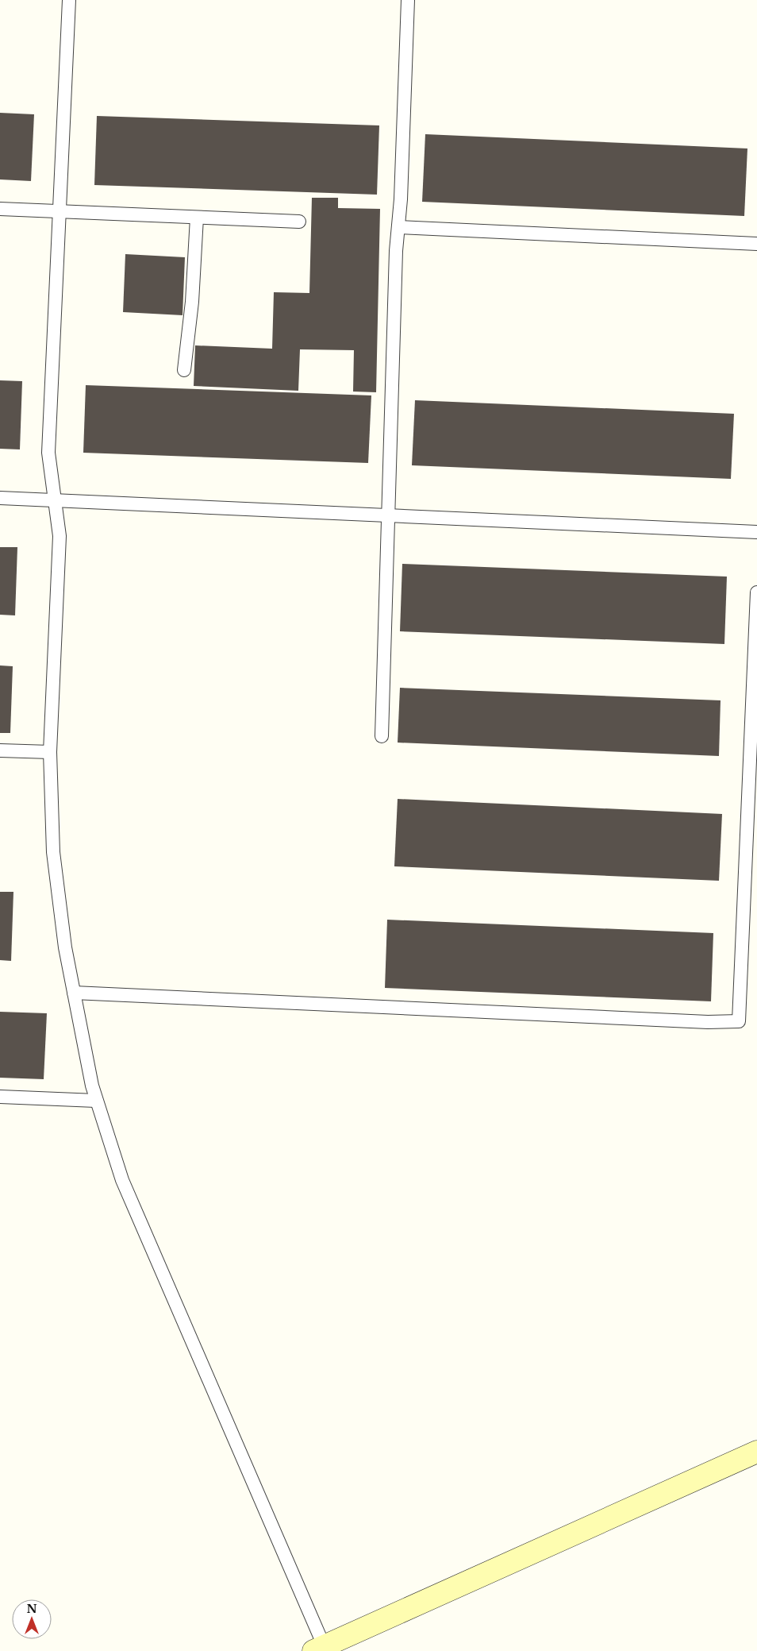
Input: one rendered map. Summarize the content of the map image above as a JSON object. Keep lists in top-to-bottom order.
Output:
{
  "north": "top"
}
